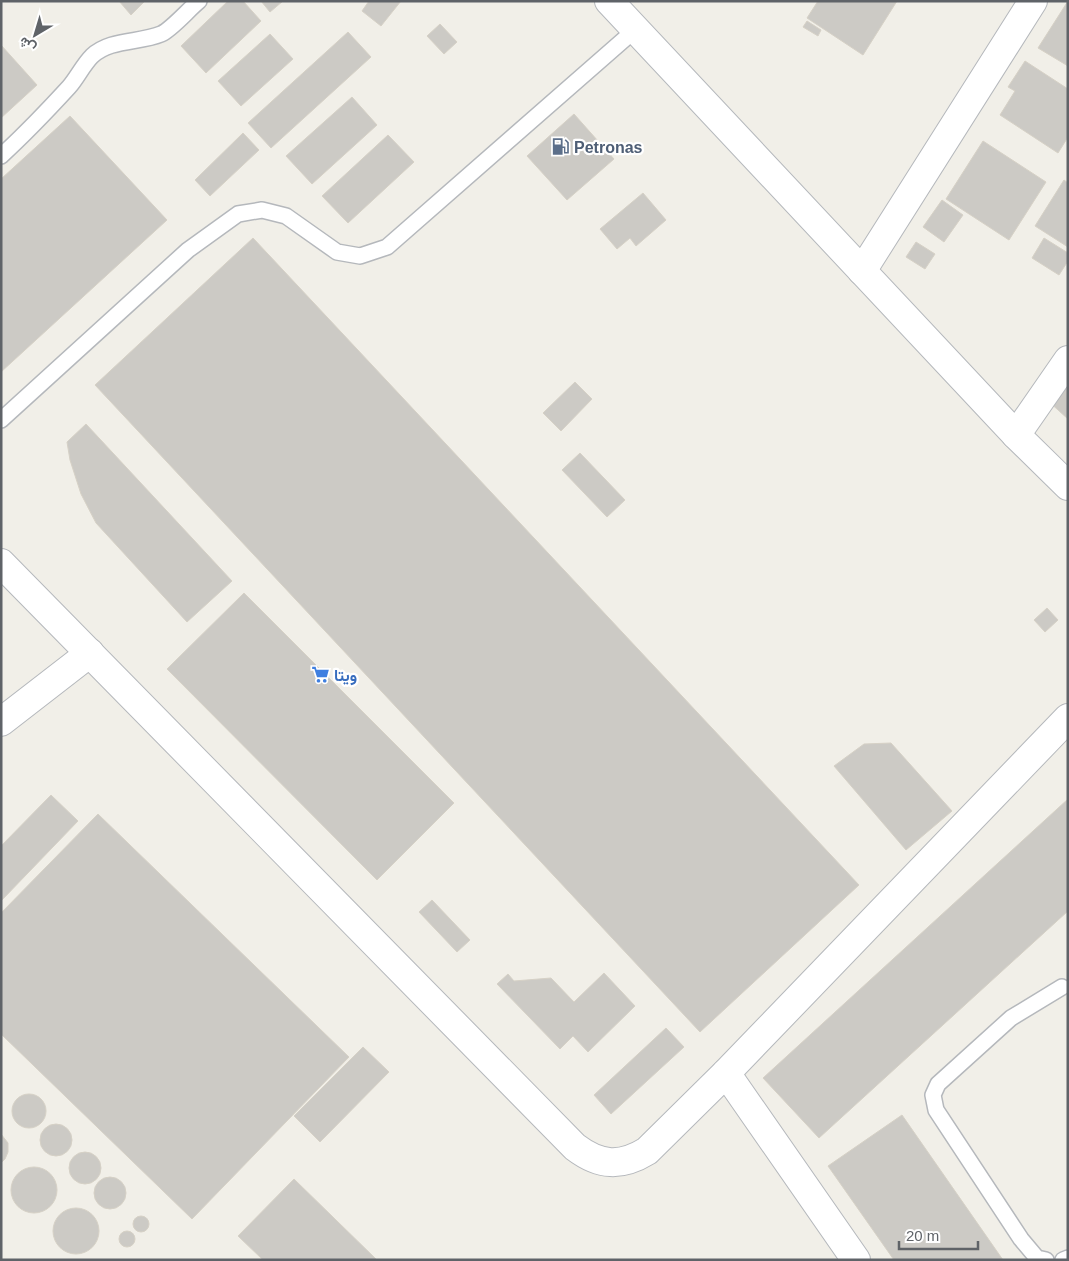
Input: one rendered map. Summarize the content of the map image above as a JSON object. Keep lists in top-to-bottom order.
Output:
{
  "places": {
    "fuel station": ["Petronas"],
    "supermarket": ["ويتا"]
  },
  "scale_bar": "20 m",
  "north": "bottom left"
}
